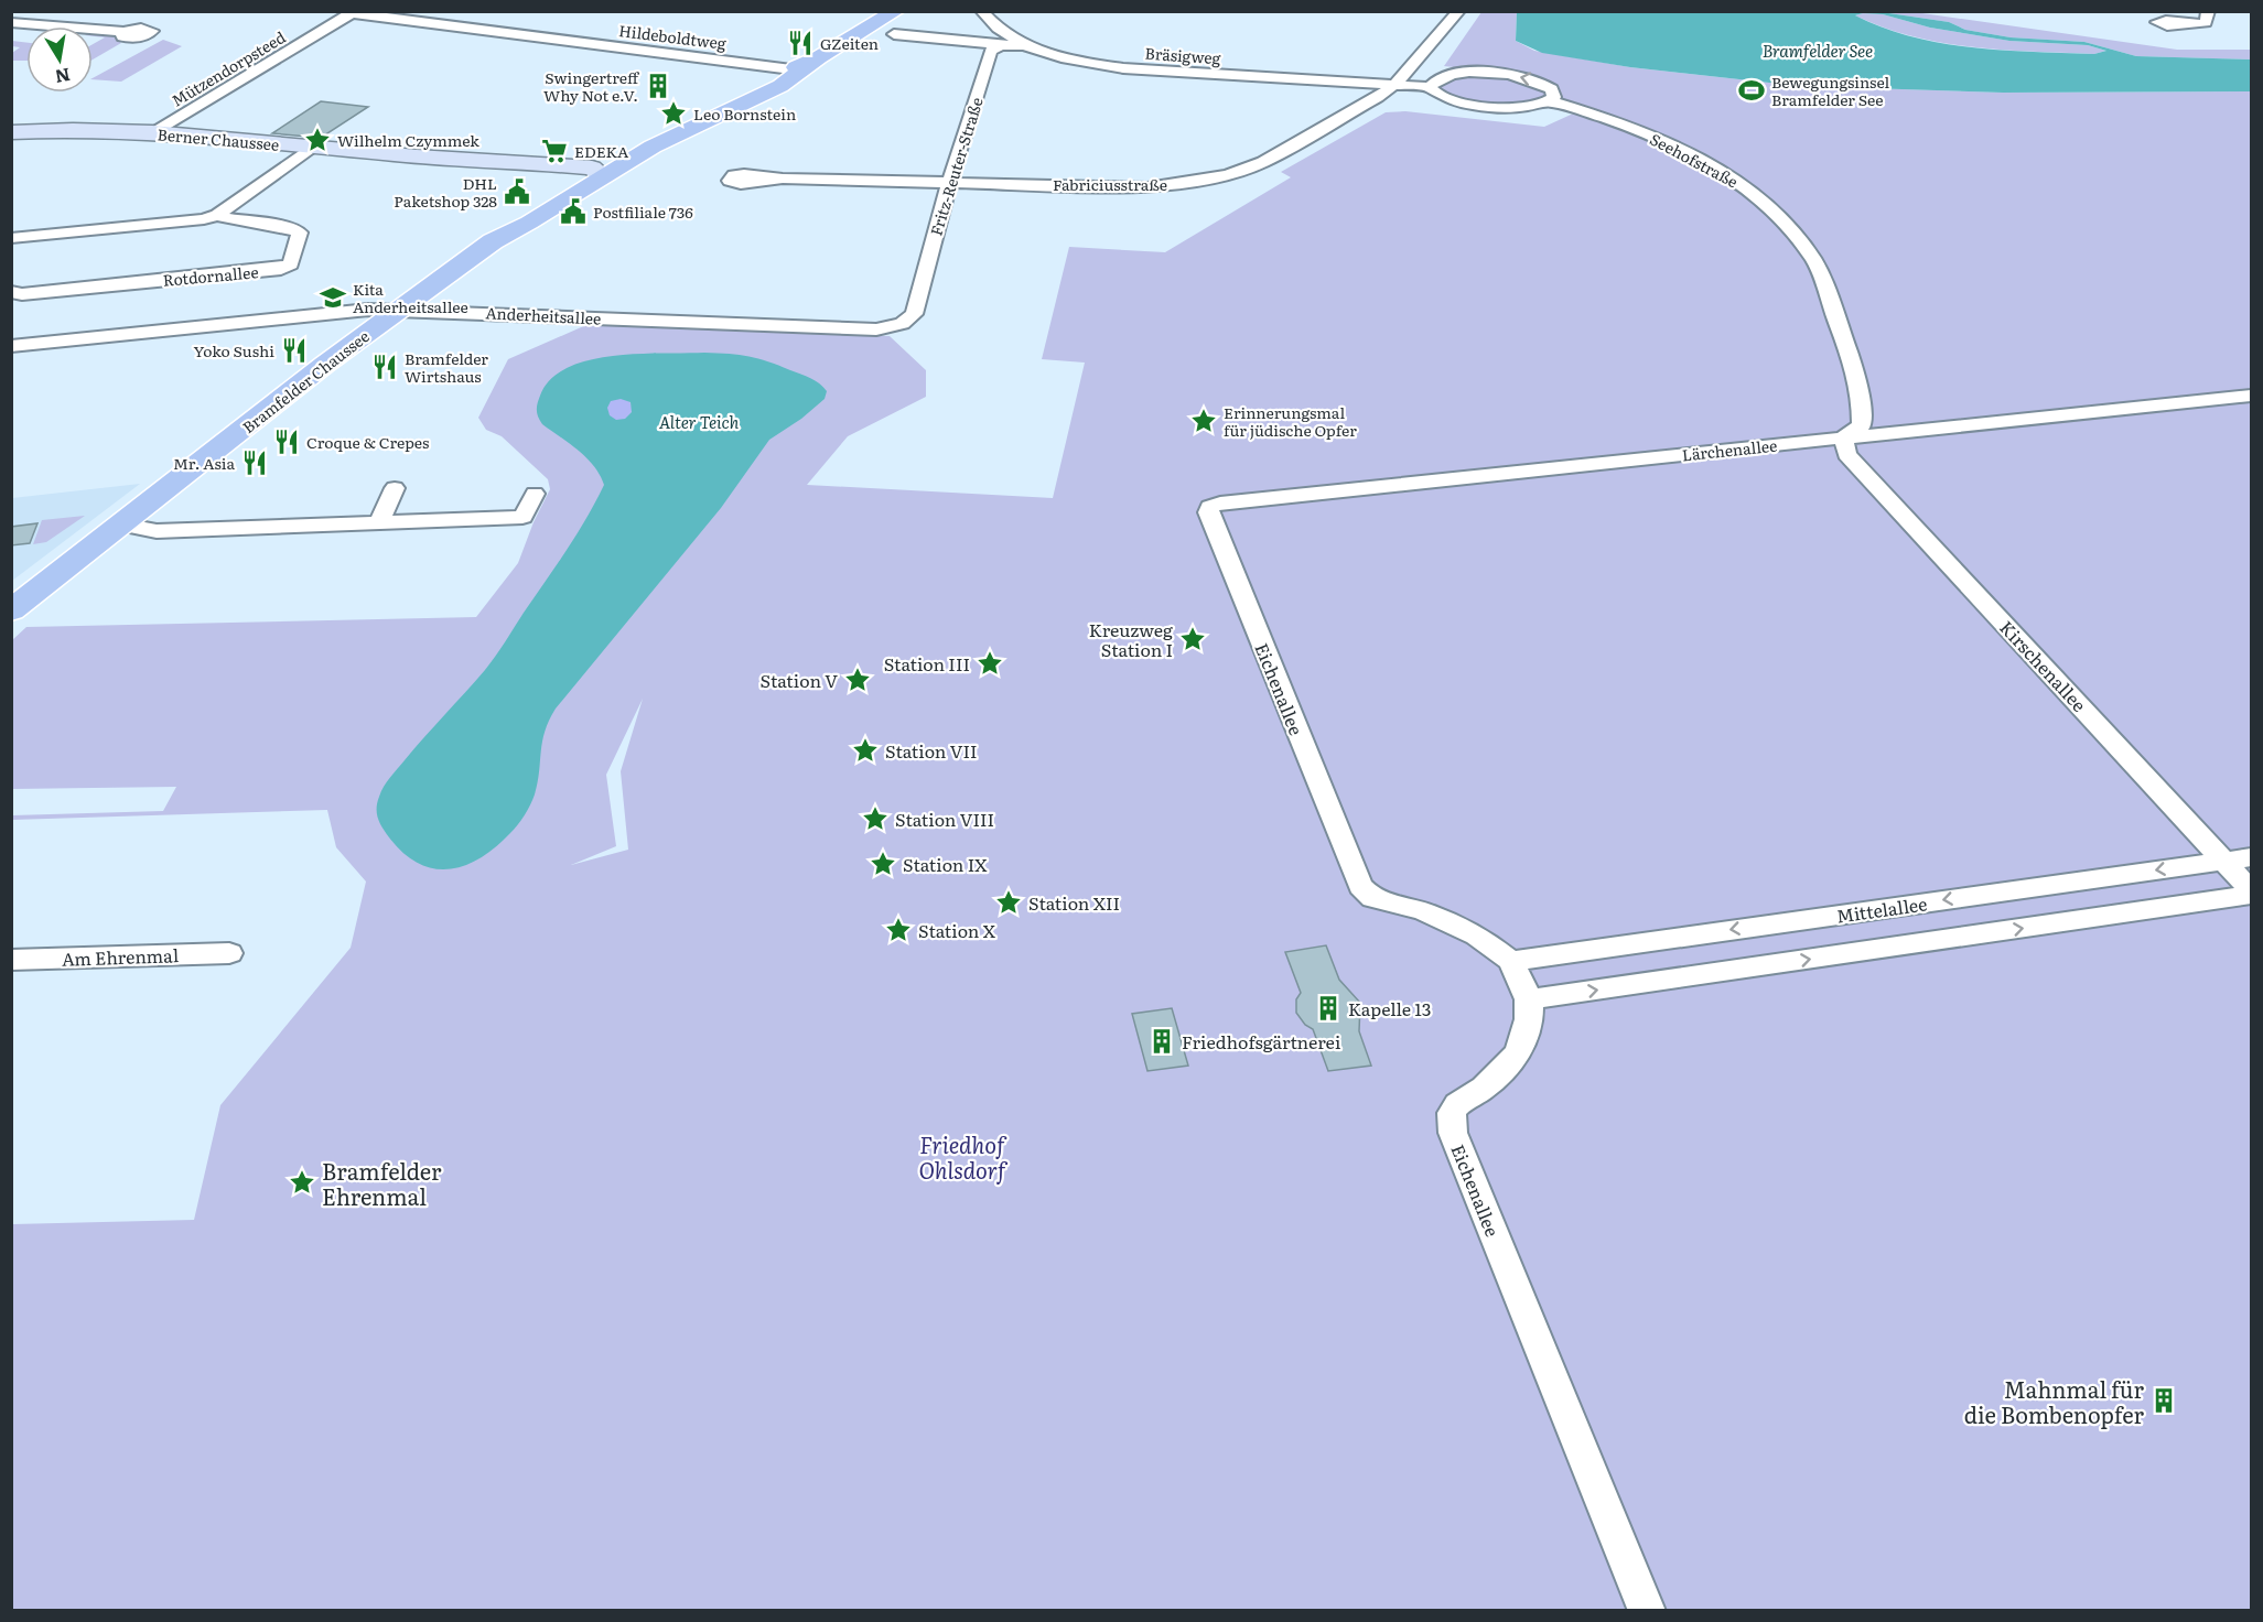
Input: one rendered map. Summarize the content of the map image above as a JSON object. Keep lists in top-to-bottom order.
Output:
{
  "streets": {
    "main road": ["Bramfelder Chaussee"],
    "street": [
      "Hildeboldtweg",
      "Bräsigweg",
      "Mützendorpsteed",
      "Berner Chaussee",
      "Seehofstraße",
      "Fritz-Reuter-Straße",
      "Fabriciusstraße",
      "Rotdornallee",
      "Anderheitsallee",
      "Lärchenallee",
      "Kirschenallee",
      "Eichenallee",
      "Mittelallee",
      "Am Ehrenmal"
    ]
  },
  "crossings": [
    ["Hildeboldtweg", "Mützendorpsteed"],
    ["Hildeboldtweg", "Bramfelder Chaussee"],
    ["Bräsigweg", "Fabriciusstraße"],
    ["Mützendorpsteed", "Berner Chaussee"],
    ["Berner Chaussee", "Rotdornallee"],
    ["Berner Chaussee", "Bramfelder Chaussee"],
    ["Seehofstraße", "Lärchenallee"],
    ["Seehofstraße", "Kirschenallee"],
    ["Fritz-Reuter-Straße", "Fabriciusstraße"],
    ["Fritz-Reuter-Straße", "Anderheitsallee"],
    ["Anderheitsallee", "Bramfelder Chaussee"],
    ["Lärchenallee", "Kirschenallee"],
    ["Lärchenallee", "Eichenallee"],
    ["Kirschenallee", "Mittelallee"],
    ["Eichenallee", "Mittelallee"]
  ],
  "water": ["Bramfelder See", "Alter Teich"],
  "parks": ["Friedhof Ohlsdorf"],
  "places": {
    "restaurant": [
      "GZeiten",
      "Yoko Sushi",
      "Bramfelder Wirtshaus",
      "Croque & Crepes",
      "Mr. Asia"
    ],
    "building": [
      "Swingertreff Why Not e.V.",
      "Kapelle 13",
      "Friedhofsgärtnerei",
      "Mahnmal für die Bombenopfer"
    ],
    "sports": ["Bewegungsinsel Bramfelder See"],
    "place": [
      "Leo Bornstein",
      "Wilhelm Czymmek",
      "Erinnerungsmal für jüdische Opfer",
      "Kreuzweg Station I",
      "Station III",
      "Station V",
      "Station VII",
      "Station VIII",
      "Station IX",
      "Station XII",
      "Station X",
      "Bramfelder Ehrenmal"
    ],
    "supermarket": ["EDEKA"],
    "public building": ["DHL Paketshop 328", "Postfiliale 736"],
    "school or university": ["Kita Anderheitsallee"]
  },
  "north": "bottom"
}
